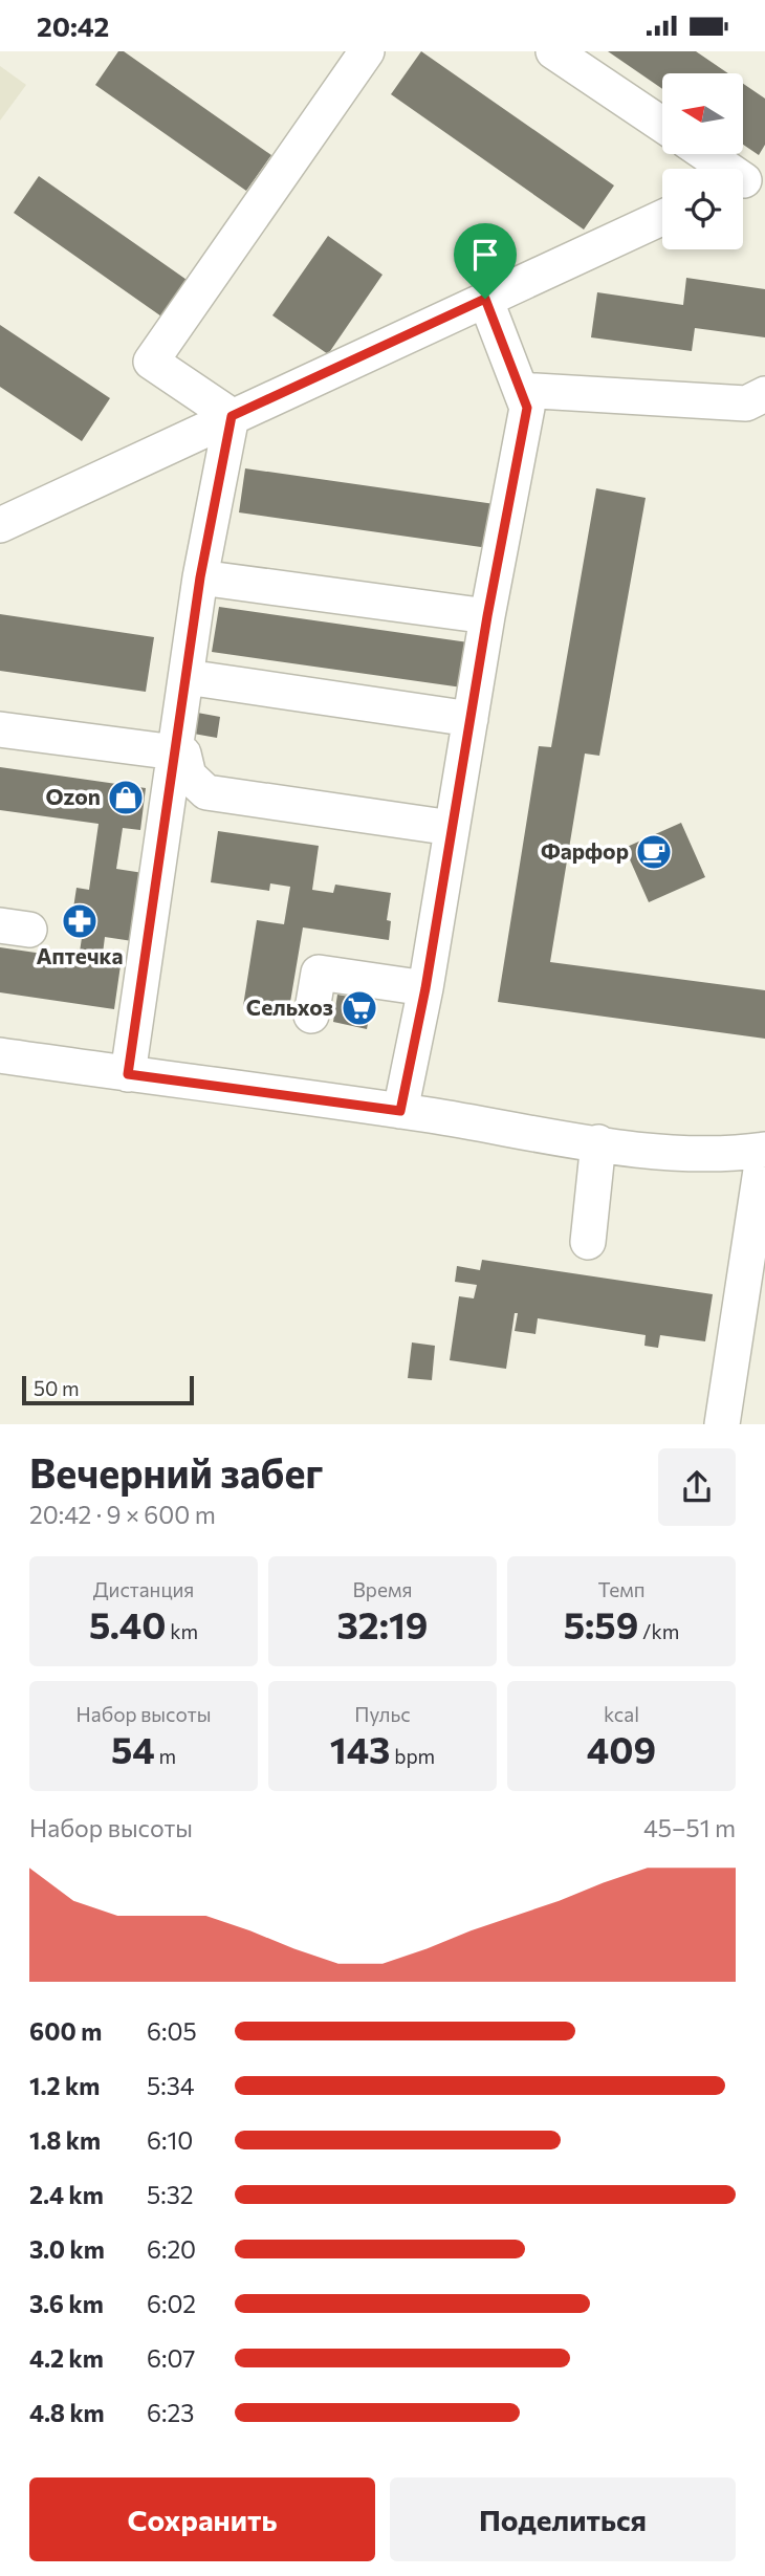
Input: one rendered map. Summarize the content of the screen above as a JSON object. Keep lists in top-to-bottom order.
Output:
{
  "places": {
    "shop": ["Ozon"],
    "cafe": ["Фарфор"],
    "pharmacy": ["Аптечка"],
    "supermarket": ["Сельхоз"]
  },
  "scale_bar": "50 m",
  "north": "left",
  "page": {
    "status": "20:42",
    "scale": "50 m",
    "heading": ["Вечерний забег", "20:42 · 9 × 600 m"],
    "stats": [
      ["Дистанция", "5.40 km"],
      ["Время", "32:19"],
      ["Темп", "5:59 /km"],
      ["Набор высоты", "54 m"],
      ["Пульс", "143 bpm"],
      ["kcal", "409"]
    ],
    "chart": ["Набор высоты", "45–51 m"],
    "list": [
      {
        "name": "600 m",
        "note": "6:05"
      },
      {
        "name": "1.2 km",
        "note": "5:34"
      },
      {
        "name": "1.8 km",
        "note": "6:10"
      },
      {
        "name": "2.4 km",
        "note": "5:32"
      },
      {
        "name": "3.0 km",
        "note": "6:20"
      },
      {
        "name": "3.6 km",
        "note": "6:02"
      },
      {
        "name": "4.2 km",
        "note": "6:07"
      },
      {
        "name": "4.8 km",
        "note": "6:23"
      }
    ],
    "buttons": ["Сохранить", "Поделиться"]
  }
}
